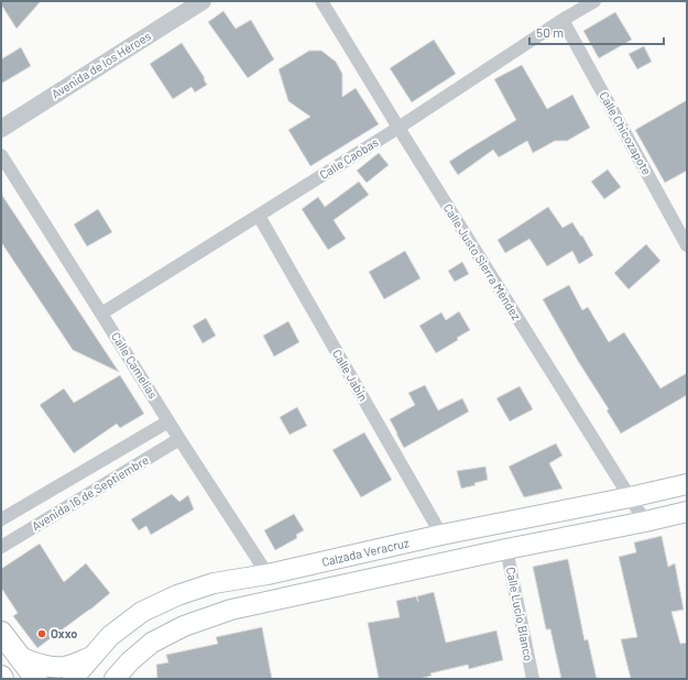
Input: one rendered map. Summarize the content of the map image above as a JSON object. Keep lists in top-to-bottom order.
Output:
{
  "streets": {
    "main road": ["Calzada Veracruz"],
    "street": [
      "Avenida de los Héroes",
      "Calle Chicozapote",
      "Calle Caobas",
      "Calle Justo Sierra Méndez",
      "Calle Camelias",
      "Calle Jabin",
      "Avenida 16 de Septiembre",
      "Calle Lucio Blanco"
    ]
  },
  "crossings": [
    ["Calle Chicozapote", "Calle Caobas"],
    ["Calle Caobas", "Calle Justo Sierra Méndez"],
    ["Calle Caobas", "Calle Camelias"],
    ["Calle Caobas", "Calle Jabin"],
    ["Calle Justo Sierra Méndez", "Calzada Veracruz"],
    ["Calle Camelias", "Avenida 16 de Septiembre"],
    ["Calle Camelias", "Calzada Veracruz"],
    ["Calle Jabin", "Calzada Veracruz"]
  ],
  "places": ["Oxxo"],
  "scale_bar": "50 m"
}
